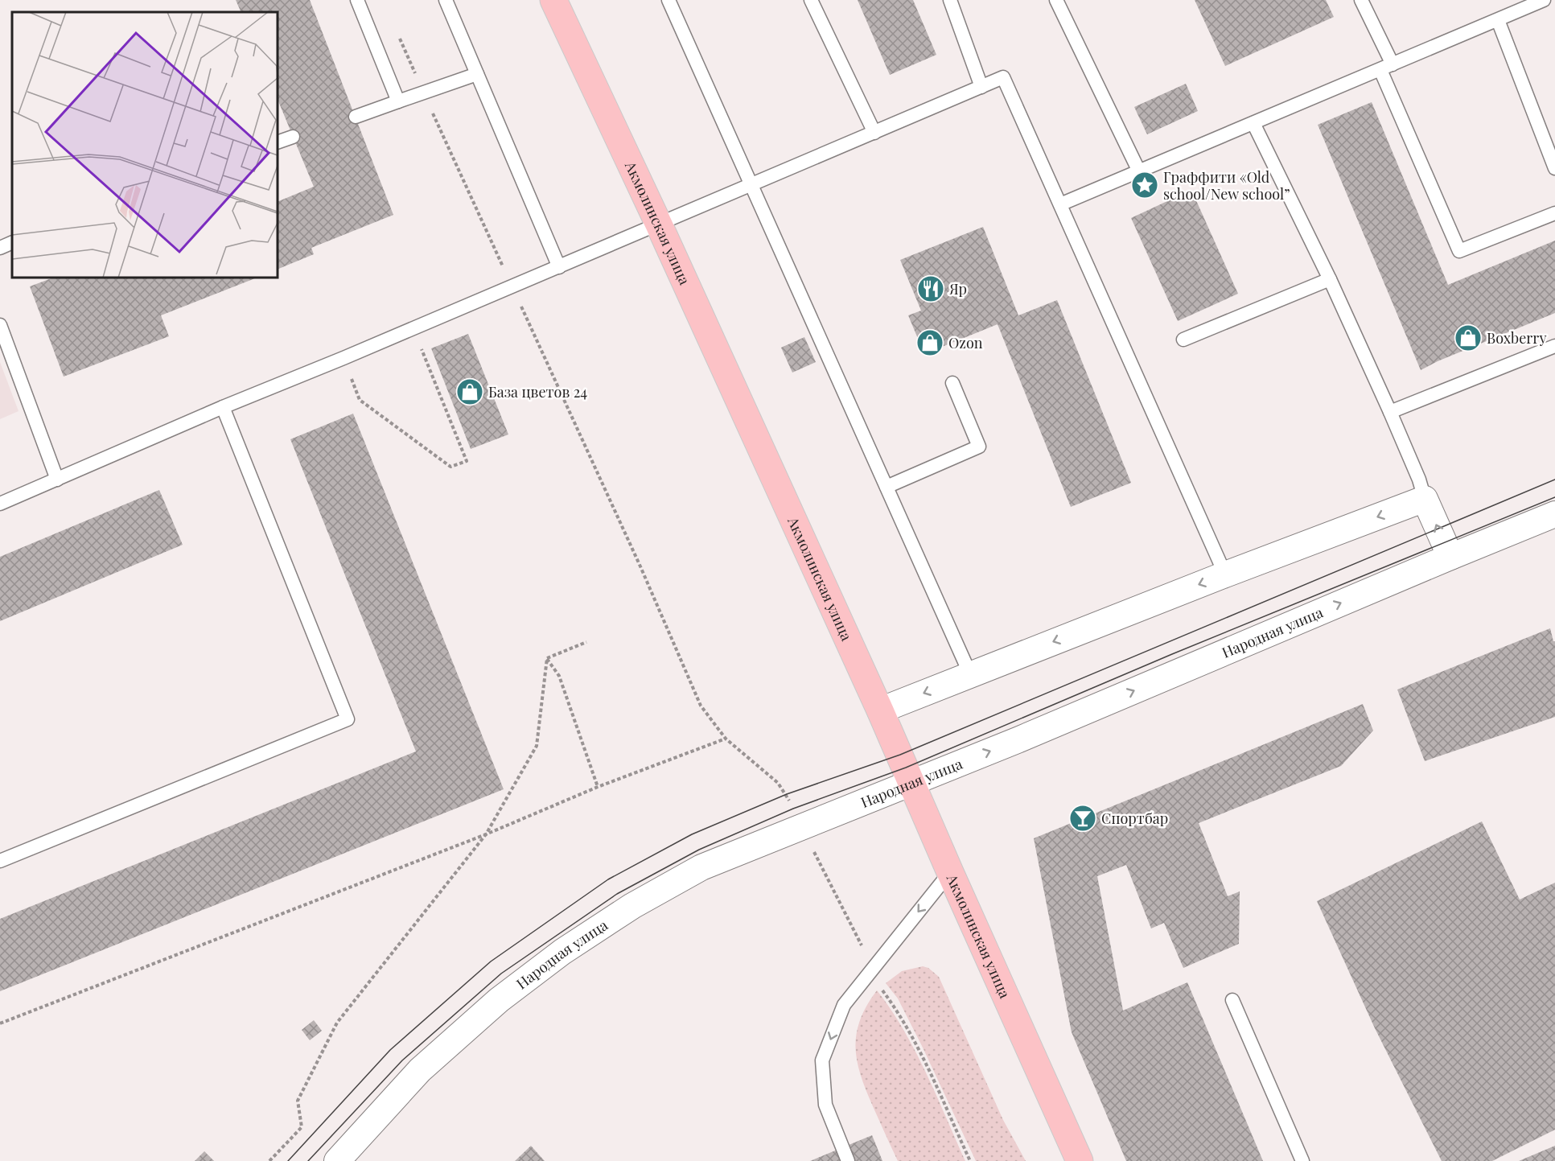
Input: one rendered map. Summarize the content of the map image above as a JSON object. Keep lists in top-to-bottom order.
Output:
{
  "streets": {
    "main road": ["Акмолинская улица"],
    "street": ["Народная улица"]
  },
  "crossings": [
    ["Акмолинская улица", "Народная улица"]
  ],
  "places": {
    "place": ["Граффити «Old school/New school”"],
    "restaurant": ["Яр"],
    "shop": ["Boxberry", "Ozon", "База цветов 24"],
    "bar": ["Спортбар"]
  }
}
